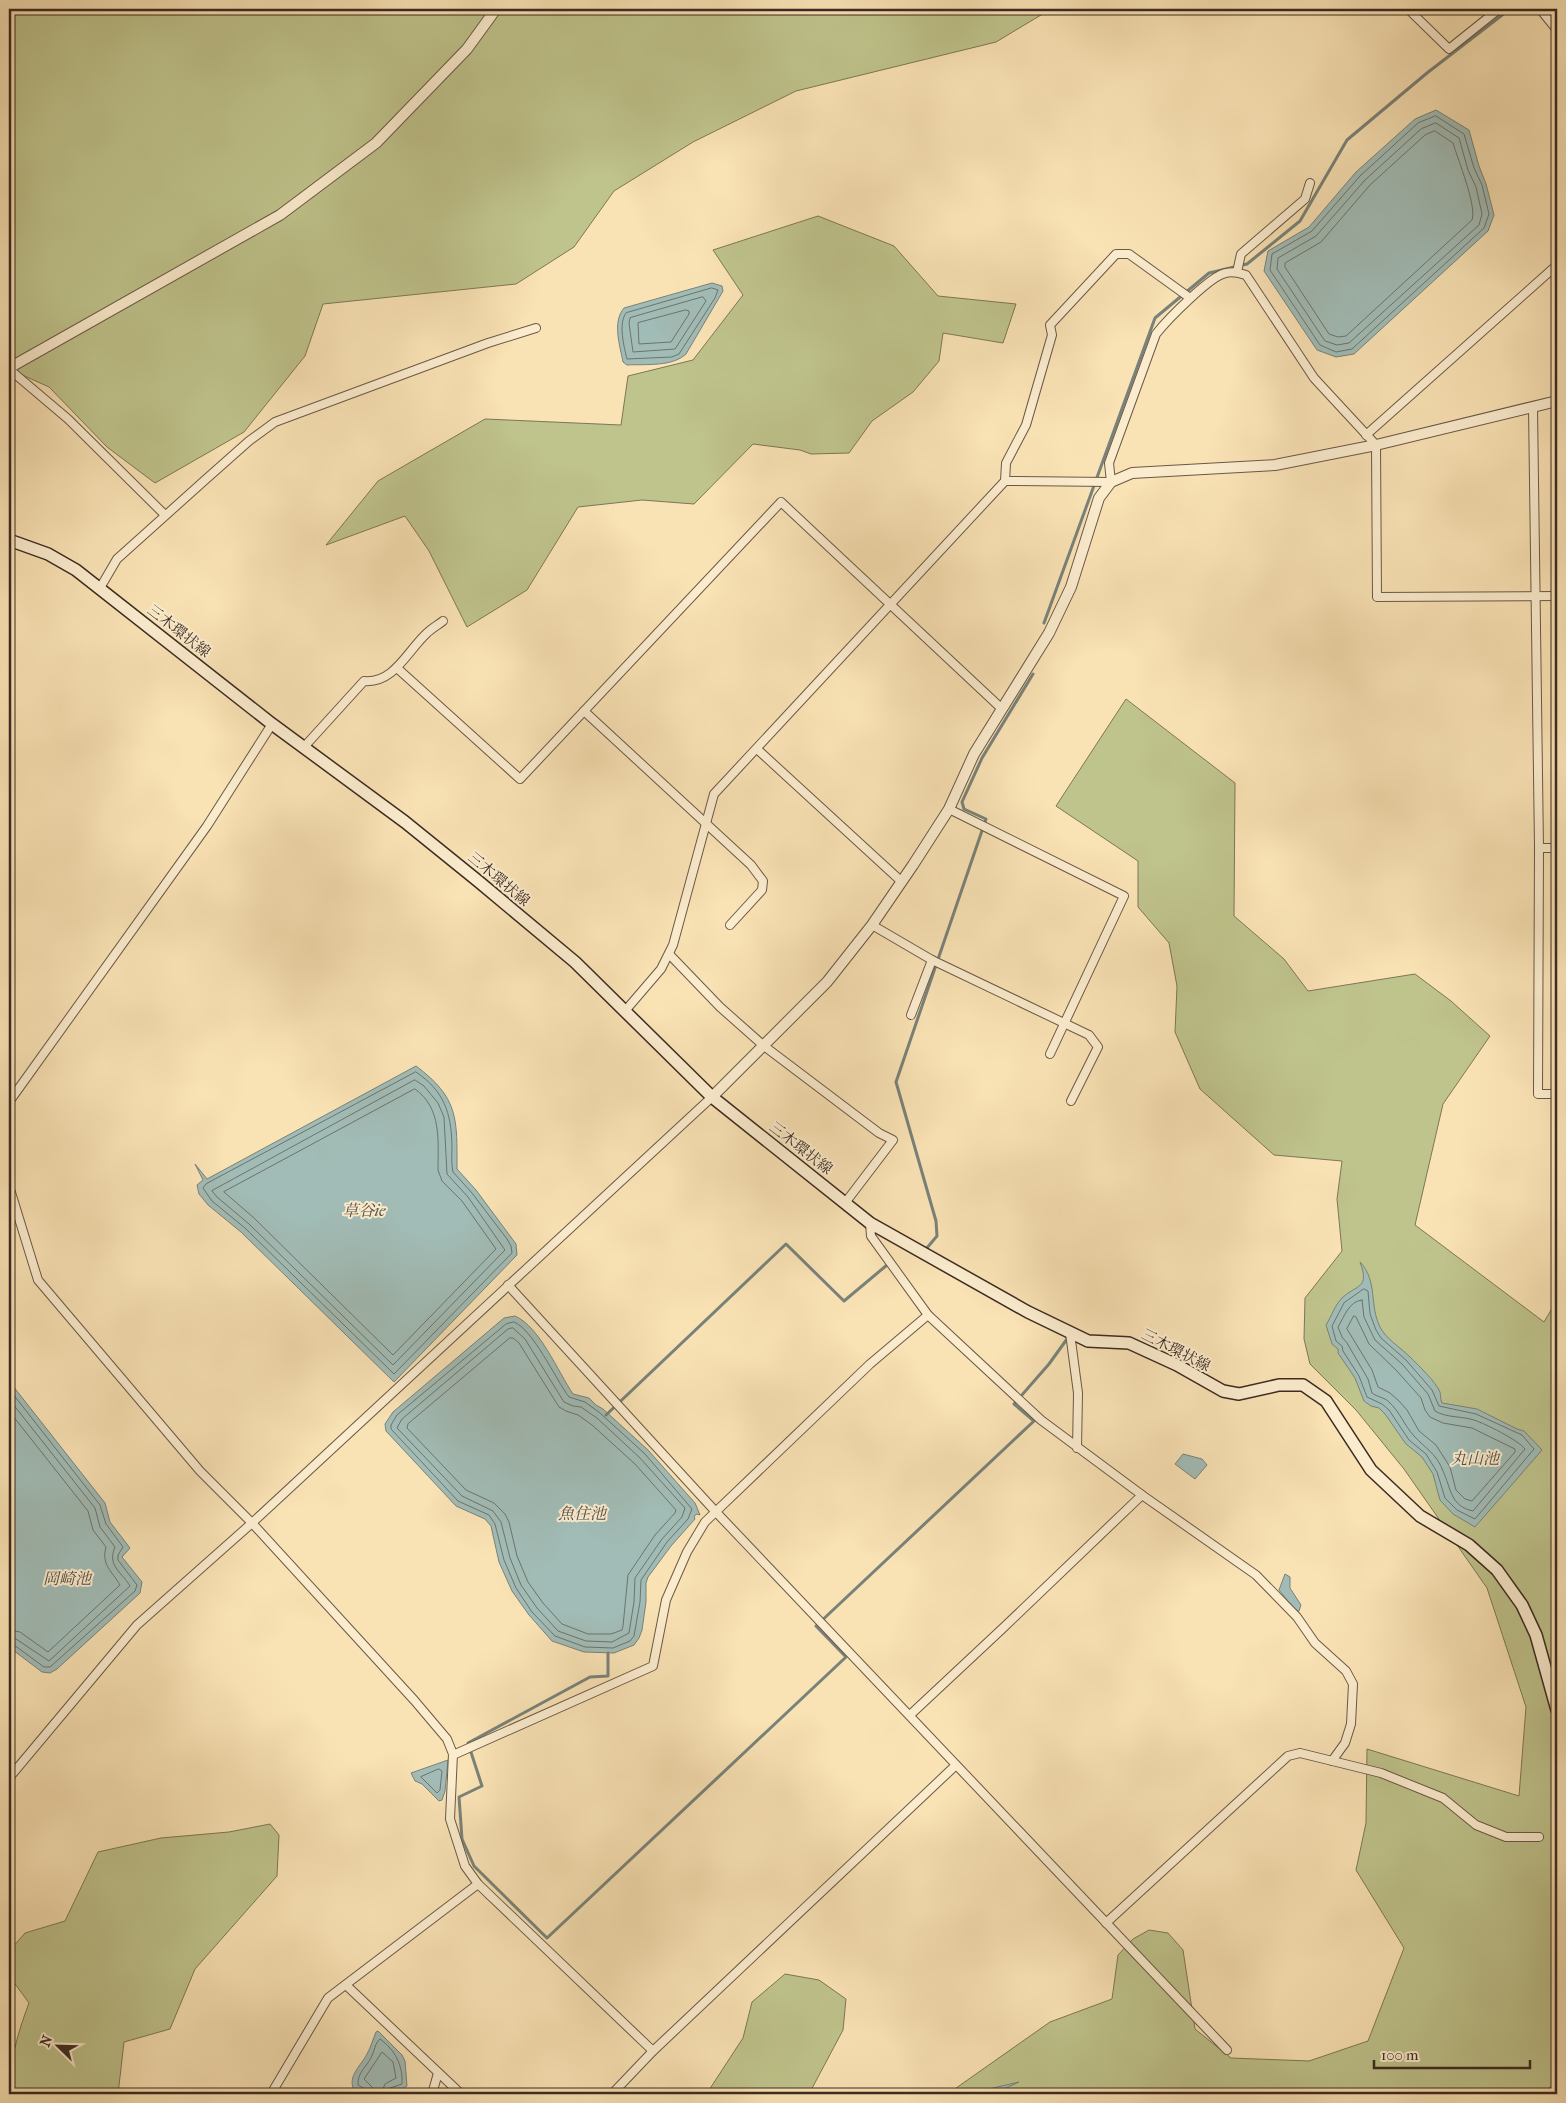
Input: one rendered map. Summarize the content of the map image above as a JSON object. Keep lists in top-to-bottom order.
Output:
{
  "streets": {
    "main road": ["三木環状線"]
  },
  "water": [
    "草谷ie",
    "丸山池",
    "魚住池",
    "岡崎池"
  ],
  "scale_bar": "100 m",
  "north": "top left"
}
